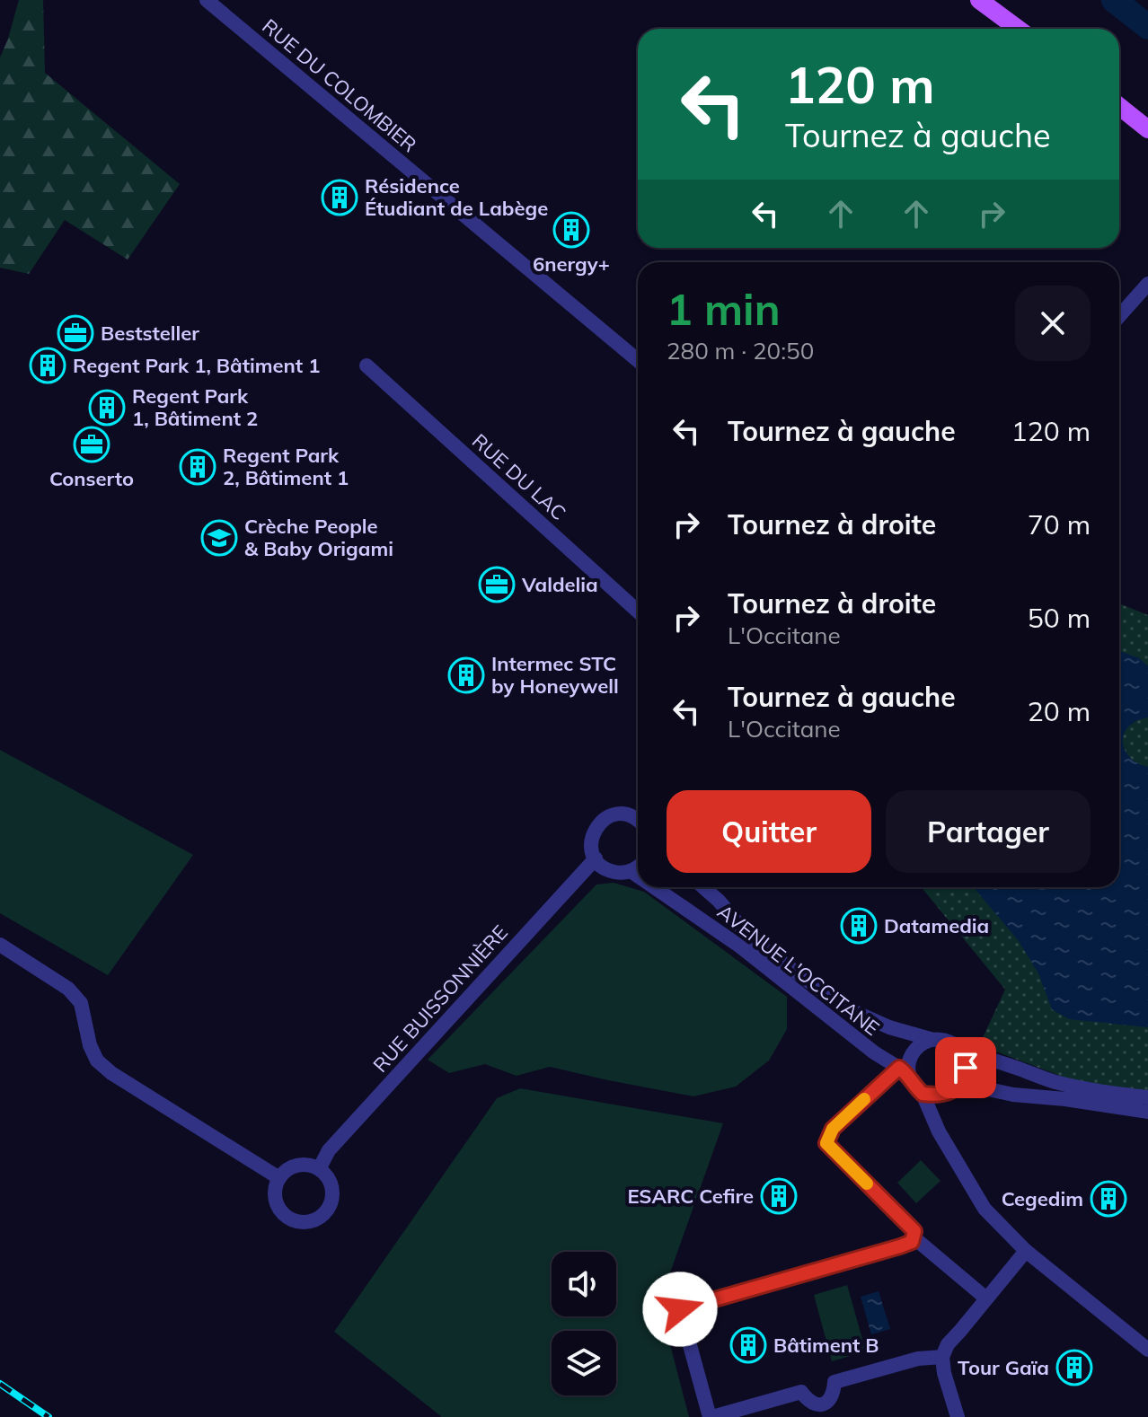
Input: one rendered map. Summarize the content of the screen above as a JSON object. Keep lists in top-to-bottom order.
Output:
{
  "streets": {
    "street": [
      "RUE DU COLOMBIER",
      "RUE DU LAC",
      "AVENUE L'OCCITANE",
      "RUE BUISSONNIÈRE"
    ]
  },
  "crossings": [
    ["AVENUE L'OCCITANE", "RUE BUISSONNIÈRE"]
  ],
  "places": {
    "building": [
      "Résidence Étudiant de Labège",
      "6nergy+",
      "Regent Park 1, Bâtiment 1",
      "Regent Park 1, Bâtiment 2",
      "Regent Park 2, Bâtiment 1",
      "Intermec STC by Honeywell",
      "Datamedia",
      "ESARC Cefire",
      "Cegedim",
      "Bâtiment B",
      "Tour Gaïa"
    ],
    "office": ["Beststeller", "Conserto", "Valdelia"],
    "school or university": ["Crèche People & Baby Origami"]
  },
  "page": {
    "turn": ["120 m", "Tournez à gauche"],
    "heading": ["1 min", "280 m · 20:50"],
    "list": [
      {
        "name": "Tournez à gauche",
        "value": "120 m"
      },
      {
        "name": "Tournez à droite",
        "value": "70 m"
      },
      {
        "name": "Tournez à droite",
        "note": "L'Occitane",
        "value": "50 m"
      },
      {
        "name": "Tournez à gauche",
        "note": "L'Occitane",
        "value": "20 m"
      }
    ],
    "buttons": ["Quitter", "Partager"]
  }
}
